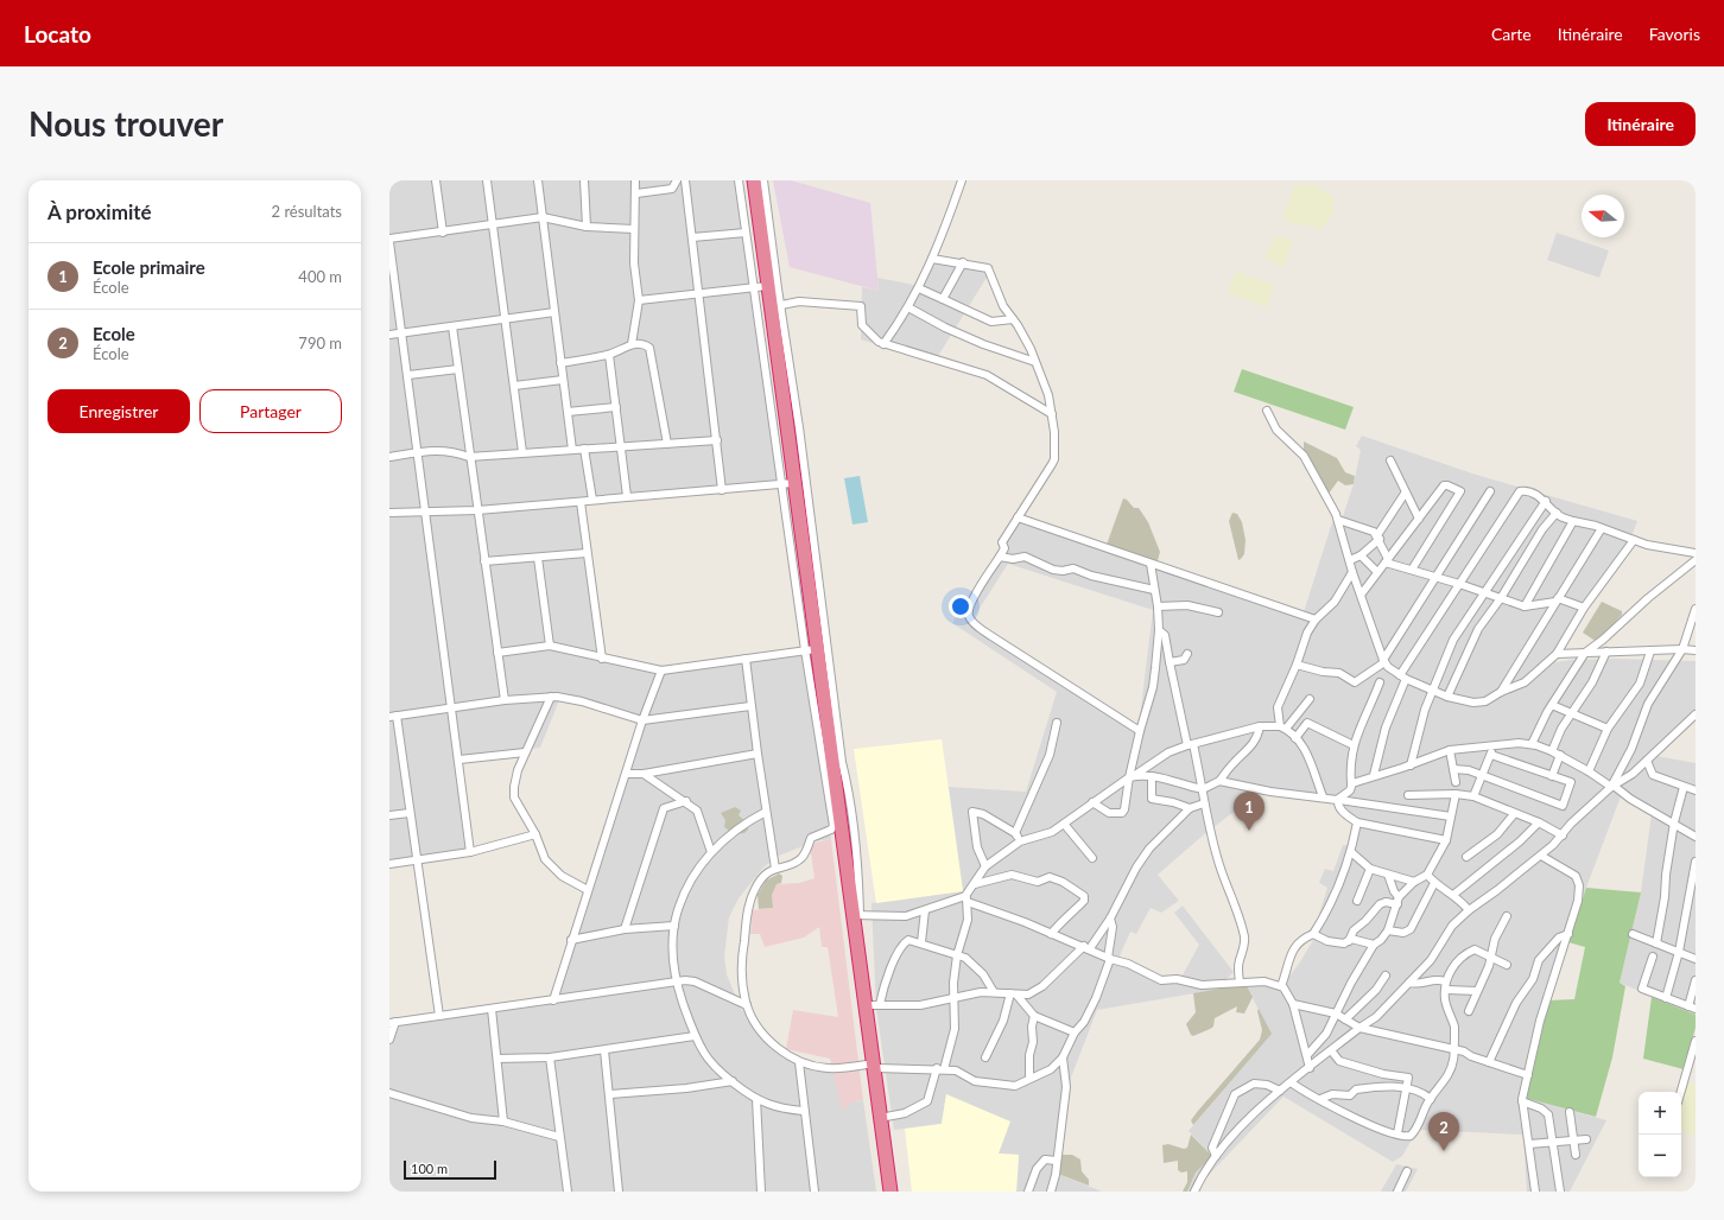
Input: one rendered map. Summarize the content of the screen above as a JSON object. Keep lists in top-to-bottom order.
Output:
{
  "scale_bar": "100 m",
  "north": "left",
  "page": {
    "header": "Locato",
    "nav": ["Carte", "Itinéraire", "Favoris"],
    "buttons": [
      "Itinéraire",
      ["Enregistrer", "Partager"]
    ],
    "title": "Nous trouver",
    "heading": ["À proximité", "2 résultats"],
    "list": [
      {
        "mark": "1",
        "name": "Ecole primaire",
        "note": "École",
        "value": "400 m"
      },
      {
        "mark": "2",
        "name": "Ecole",
        "note": "École",
        "value": "790 m"
      }
    ],
    "pins": ["1", "2"],
    "map_buttons": ["+", "−"],
    "scale": "100 m"
  }
}
